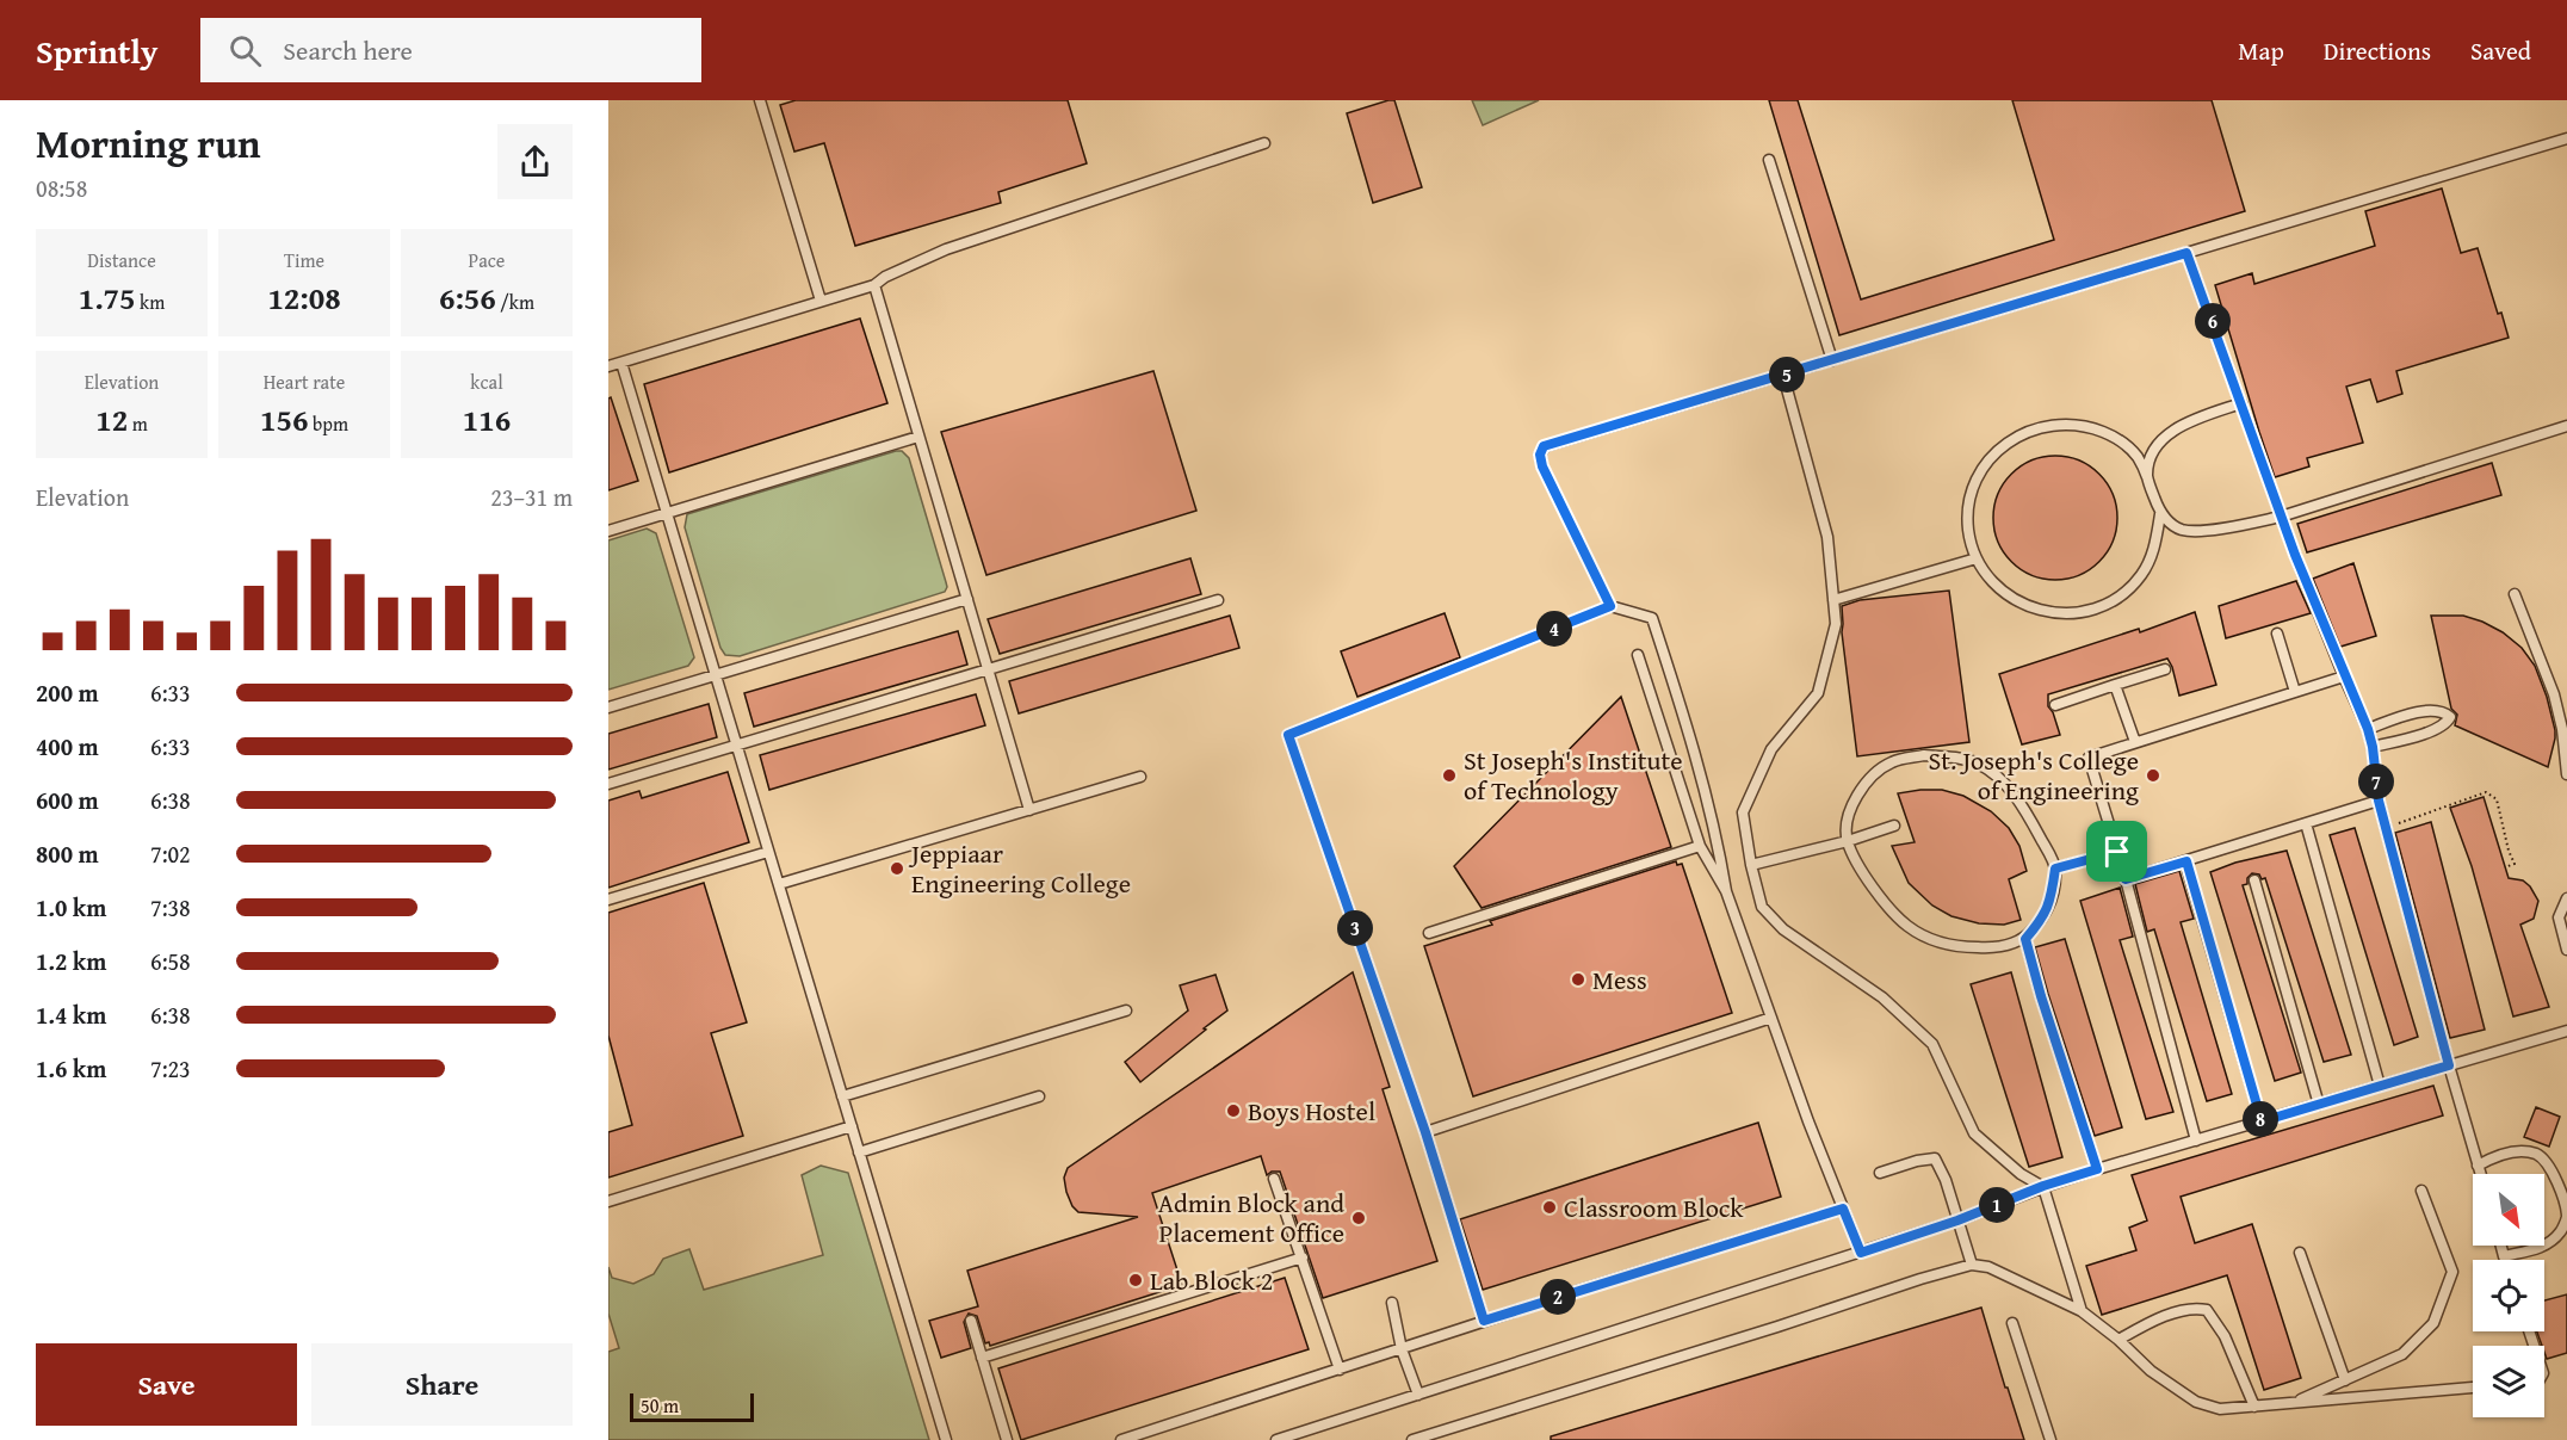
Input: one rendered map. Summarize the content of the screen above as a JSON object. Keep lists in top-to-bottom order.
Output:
{
  "places": [
    "St Joseph's Institute of Technology",
    "St. Joseph's College of Engineering",
    "Jeppiaar Engineering College",
    "Mess",
    "Boys Hostel",
    "Classroom Block",
    "Admin Block and Placement Office",
    "Lab Block 2"
  ],
  "scale_bar": "50 m",
  "north": "bottom right",
  "page": {
    "header": "Sprintly",
    "search": "Search here",
    "nav": ["Map", "Directions", "Saved"],
    "heading": ["Morning run", "08:58"],
    "stats": [
      ["Distance", "1.75 km"],
      ["Time", "12:08"],
      ["Pace", "6:56 /km"],
      ["Elevation", "12 m"],
      ["Heart rate", "156 bpm"],
      ["kcal", "116"]
    ],
    "pins": [
      "6",
      "5",
      "4",
      "7",
      "3",
      "8",
      "1",
      "2"
    ],
    "chart": ["Elevation", "23–31 m"],
    "list": [
      {
        "name": "200 m",
        "note": "6:33"
      },
      {
        "name": "400 m",
        "note": "6:33"
      },
      {
        "name": "600 m",
        "note": "6:38"
      },
      {
        "name": "800 m",
        "note": "7:02"
      },
      {
        "name": "1.0 km",
        "note": "7:38"
      },
      {
        "name": "1.2 km",
        "note": "6:58"
      },
      {
        "name": "1.4 km",
        "note": "6:38"
      },
      {
        "name": "1.6 km",
        "note": "7:23"
      }
    ],
    "buttons": ["Save", "Share"],
    "scale": "50 m"
  }
}
